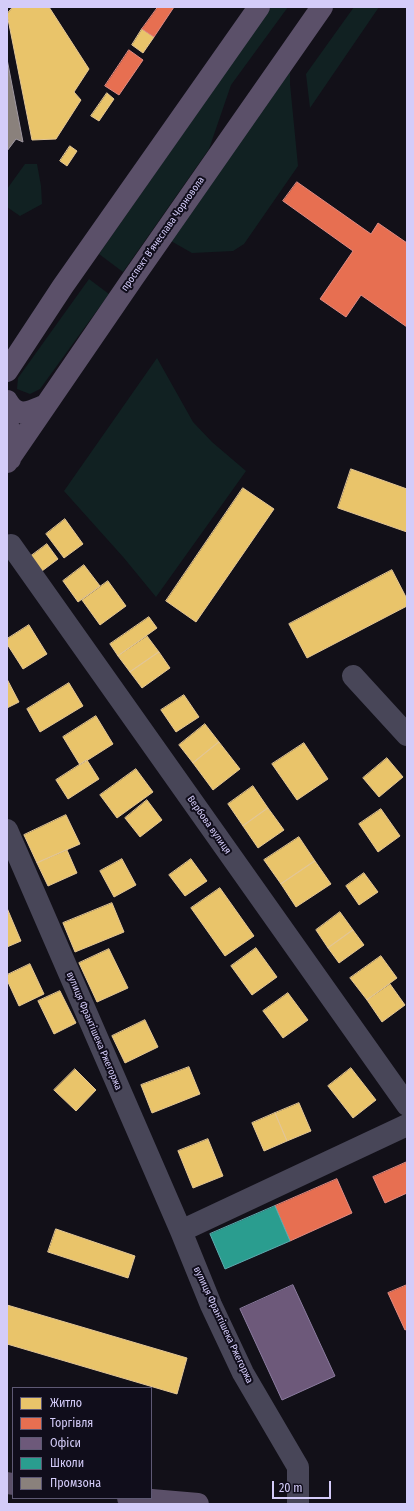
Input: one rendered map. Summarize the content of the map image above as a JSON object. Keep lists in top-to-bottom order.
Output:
{
  "streets": {
    "main road": ["проспект Вʼячеслава Чорновола"],
    "street": ["Вербова вулиця", "вулиця Франтішека Ржегоржа"]
  },
  "legend": [
    "Житло",
    "Торгівля",
    "Офіси",
    "Школи",
    "Промзона"
  ],
  "scale_bar": "20 m"
}
